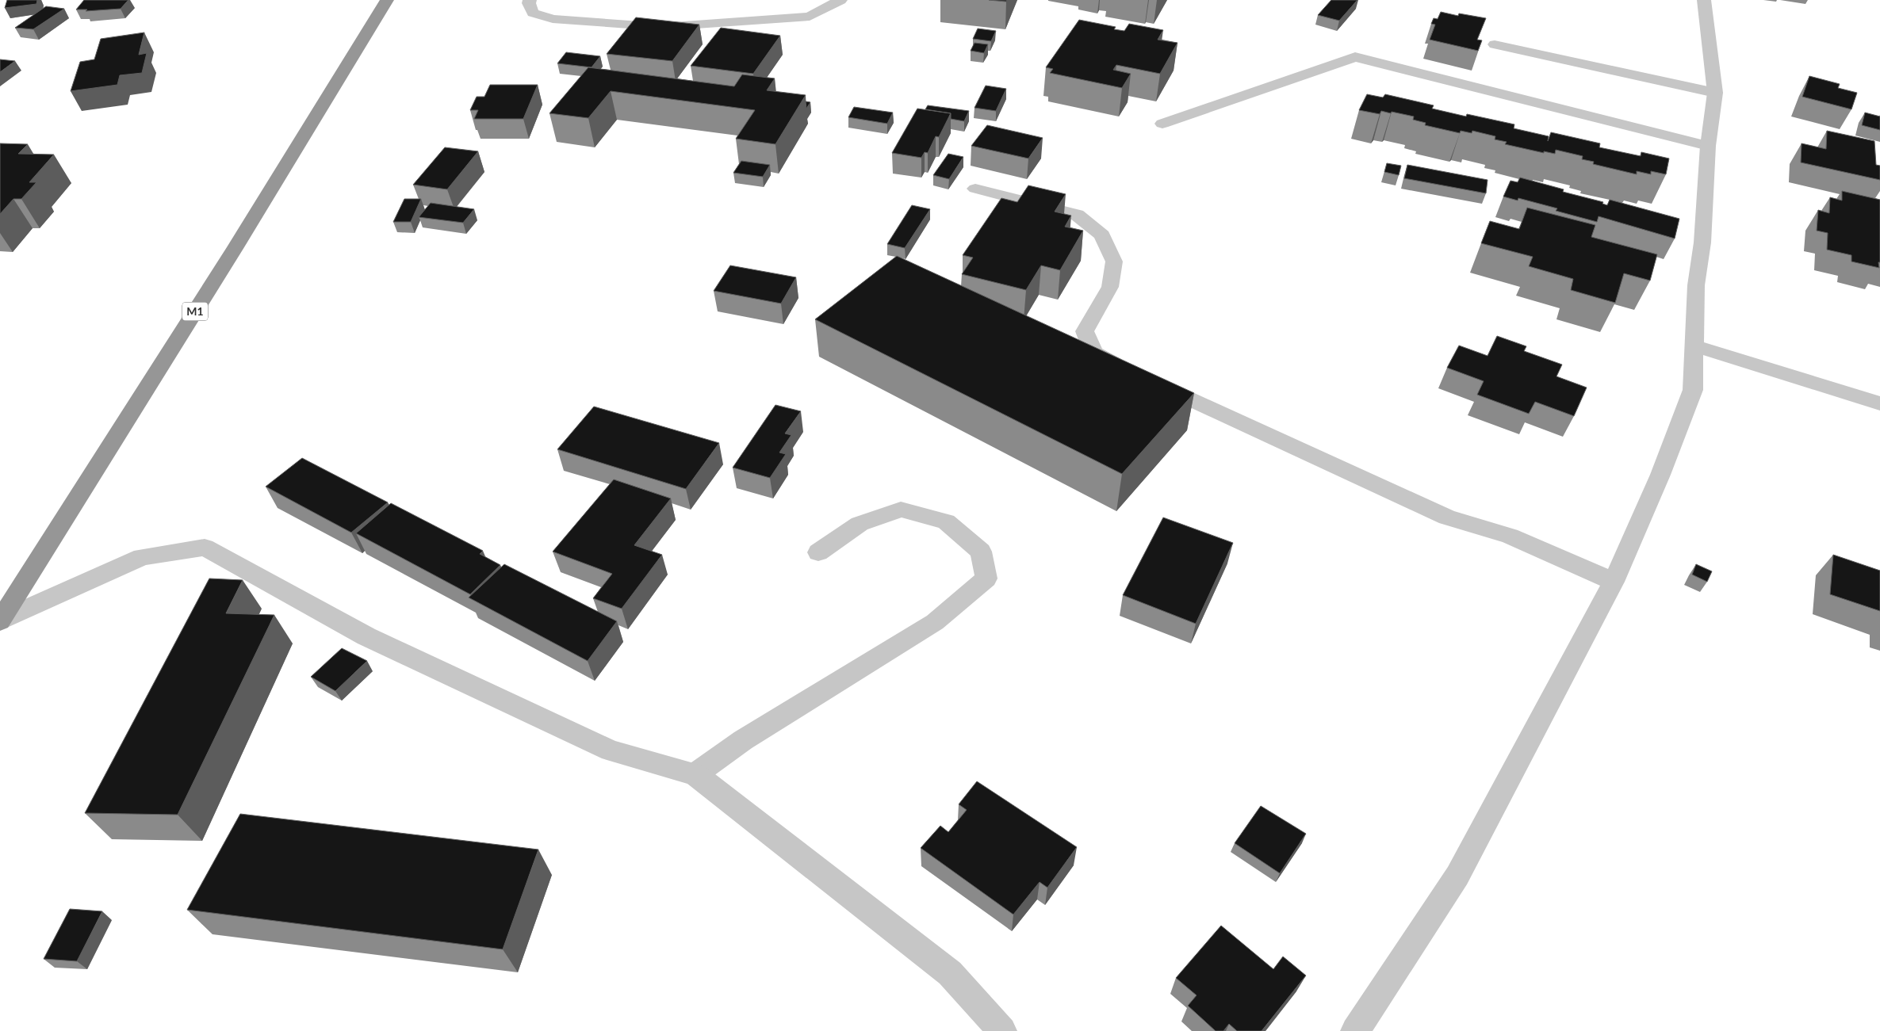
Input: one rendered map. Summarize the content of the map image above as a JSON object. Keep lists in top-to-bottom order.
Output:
{
  "streets": {
    "highway": ["M1"]
  }
}
